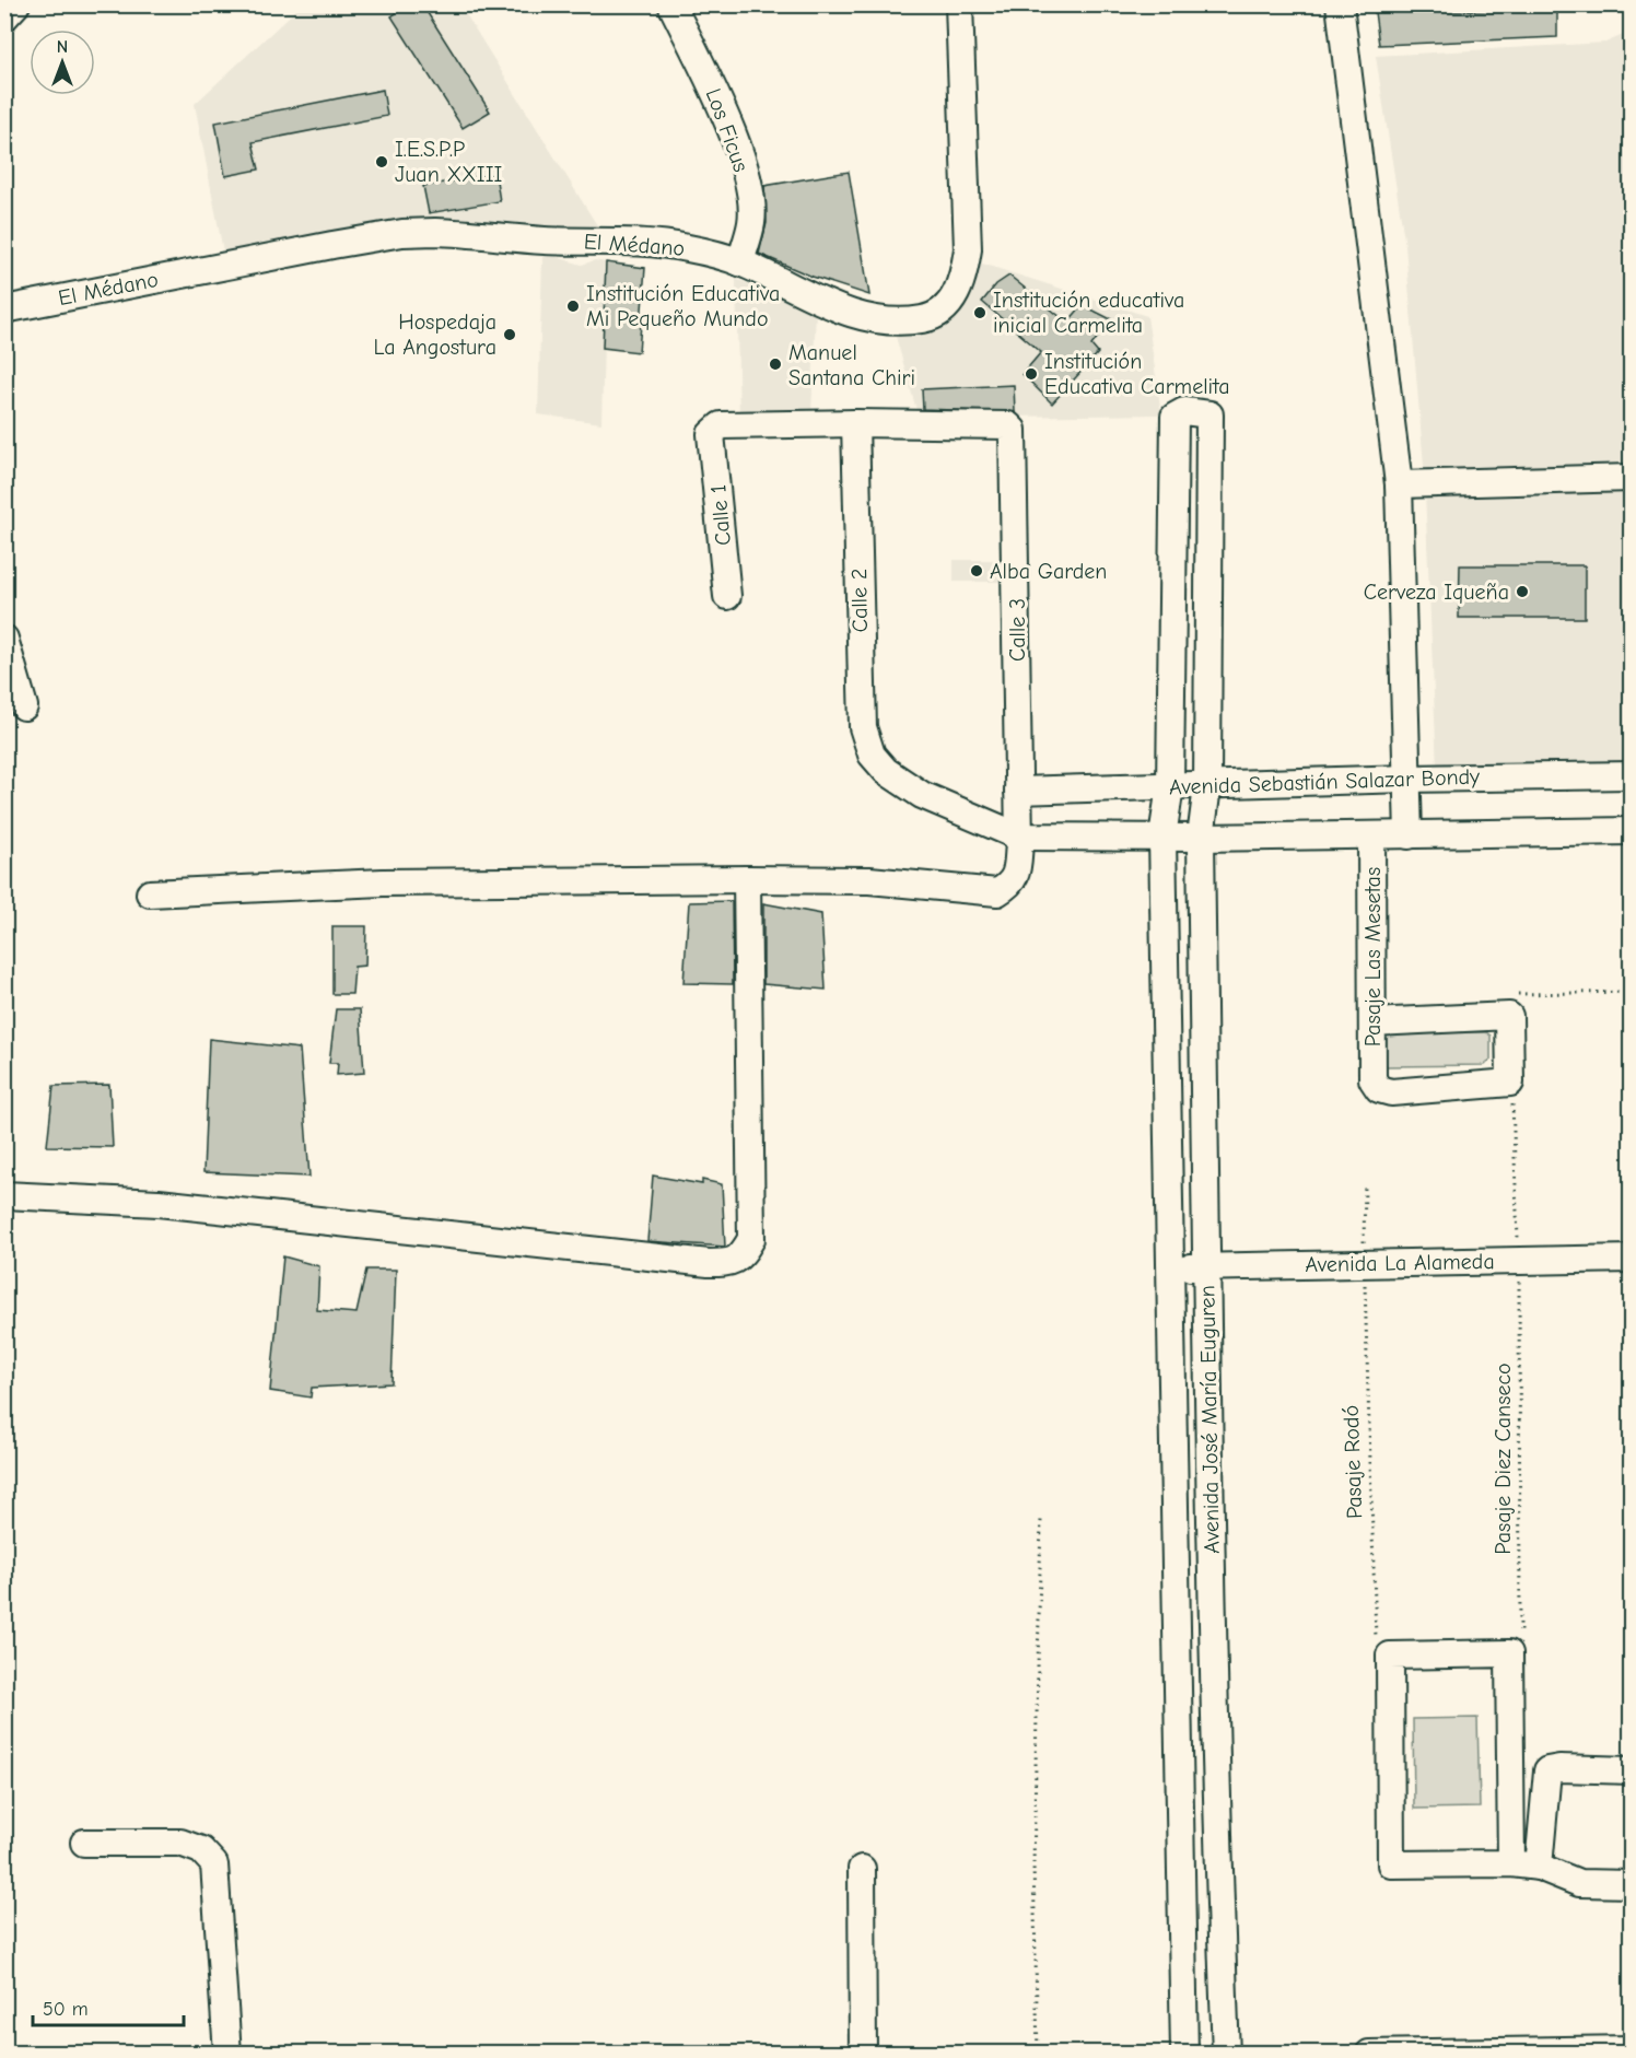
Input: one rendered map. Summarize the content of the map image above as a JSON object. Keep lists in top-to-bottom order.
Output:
{
  "streets": {
    "street": [
      "Los Ficus",
      "El Médano",
      "Calle 1",
      "Calle 2",
      "Calle 3",
      "Avenida Sebastián Salazar Bondy",
      "Pasaje Las Mesetas",
      "Avenida La Alameda",
      "Avenida José María Euguren"
    ],
    "path": ["Pasaje Diez Canseco", "Pasaje Rodó"]
  },
  "crossings": [
    ["Los Ficus", "El Médano"],
    ["Calle 1", "Calle 2"],
    ["Calle 1", "Calle 3"],
    ["Calle 2", "Calle 3"],
    ["Calle 3", "Avenida Sebastián Salazar Bondy"],
    ["Avenida Sebastián Salazar Bondy", "Avenida José María Euguren"],
    ["Pasaje Las Mesetas", "Pasaje Diez Canseco"],
    ["Avenida La Alameda", "Avenida José María Euguren"],
    ["Avenida La Alameda", "Pasaje Diez Canseco"],
    ["Avenida La Alameda", "Pasaje Rodó"]
  ],
  "places": [
    "I.E.S.P.P Juan XXIII",
    "Institución Educativa Mi Pequeño Mundo",
    "Institución educativa inicial Carmelita",
    "Hospedaja La Angostura",
    "Manuel Santana Chiri",
    "Institución Educativa Carmelita",
    "Alba Garden",
    "Cerveza Iqueña"
  ],
  "scale_bar": "50 m",
  "north": "top"
}
